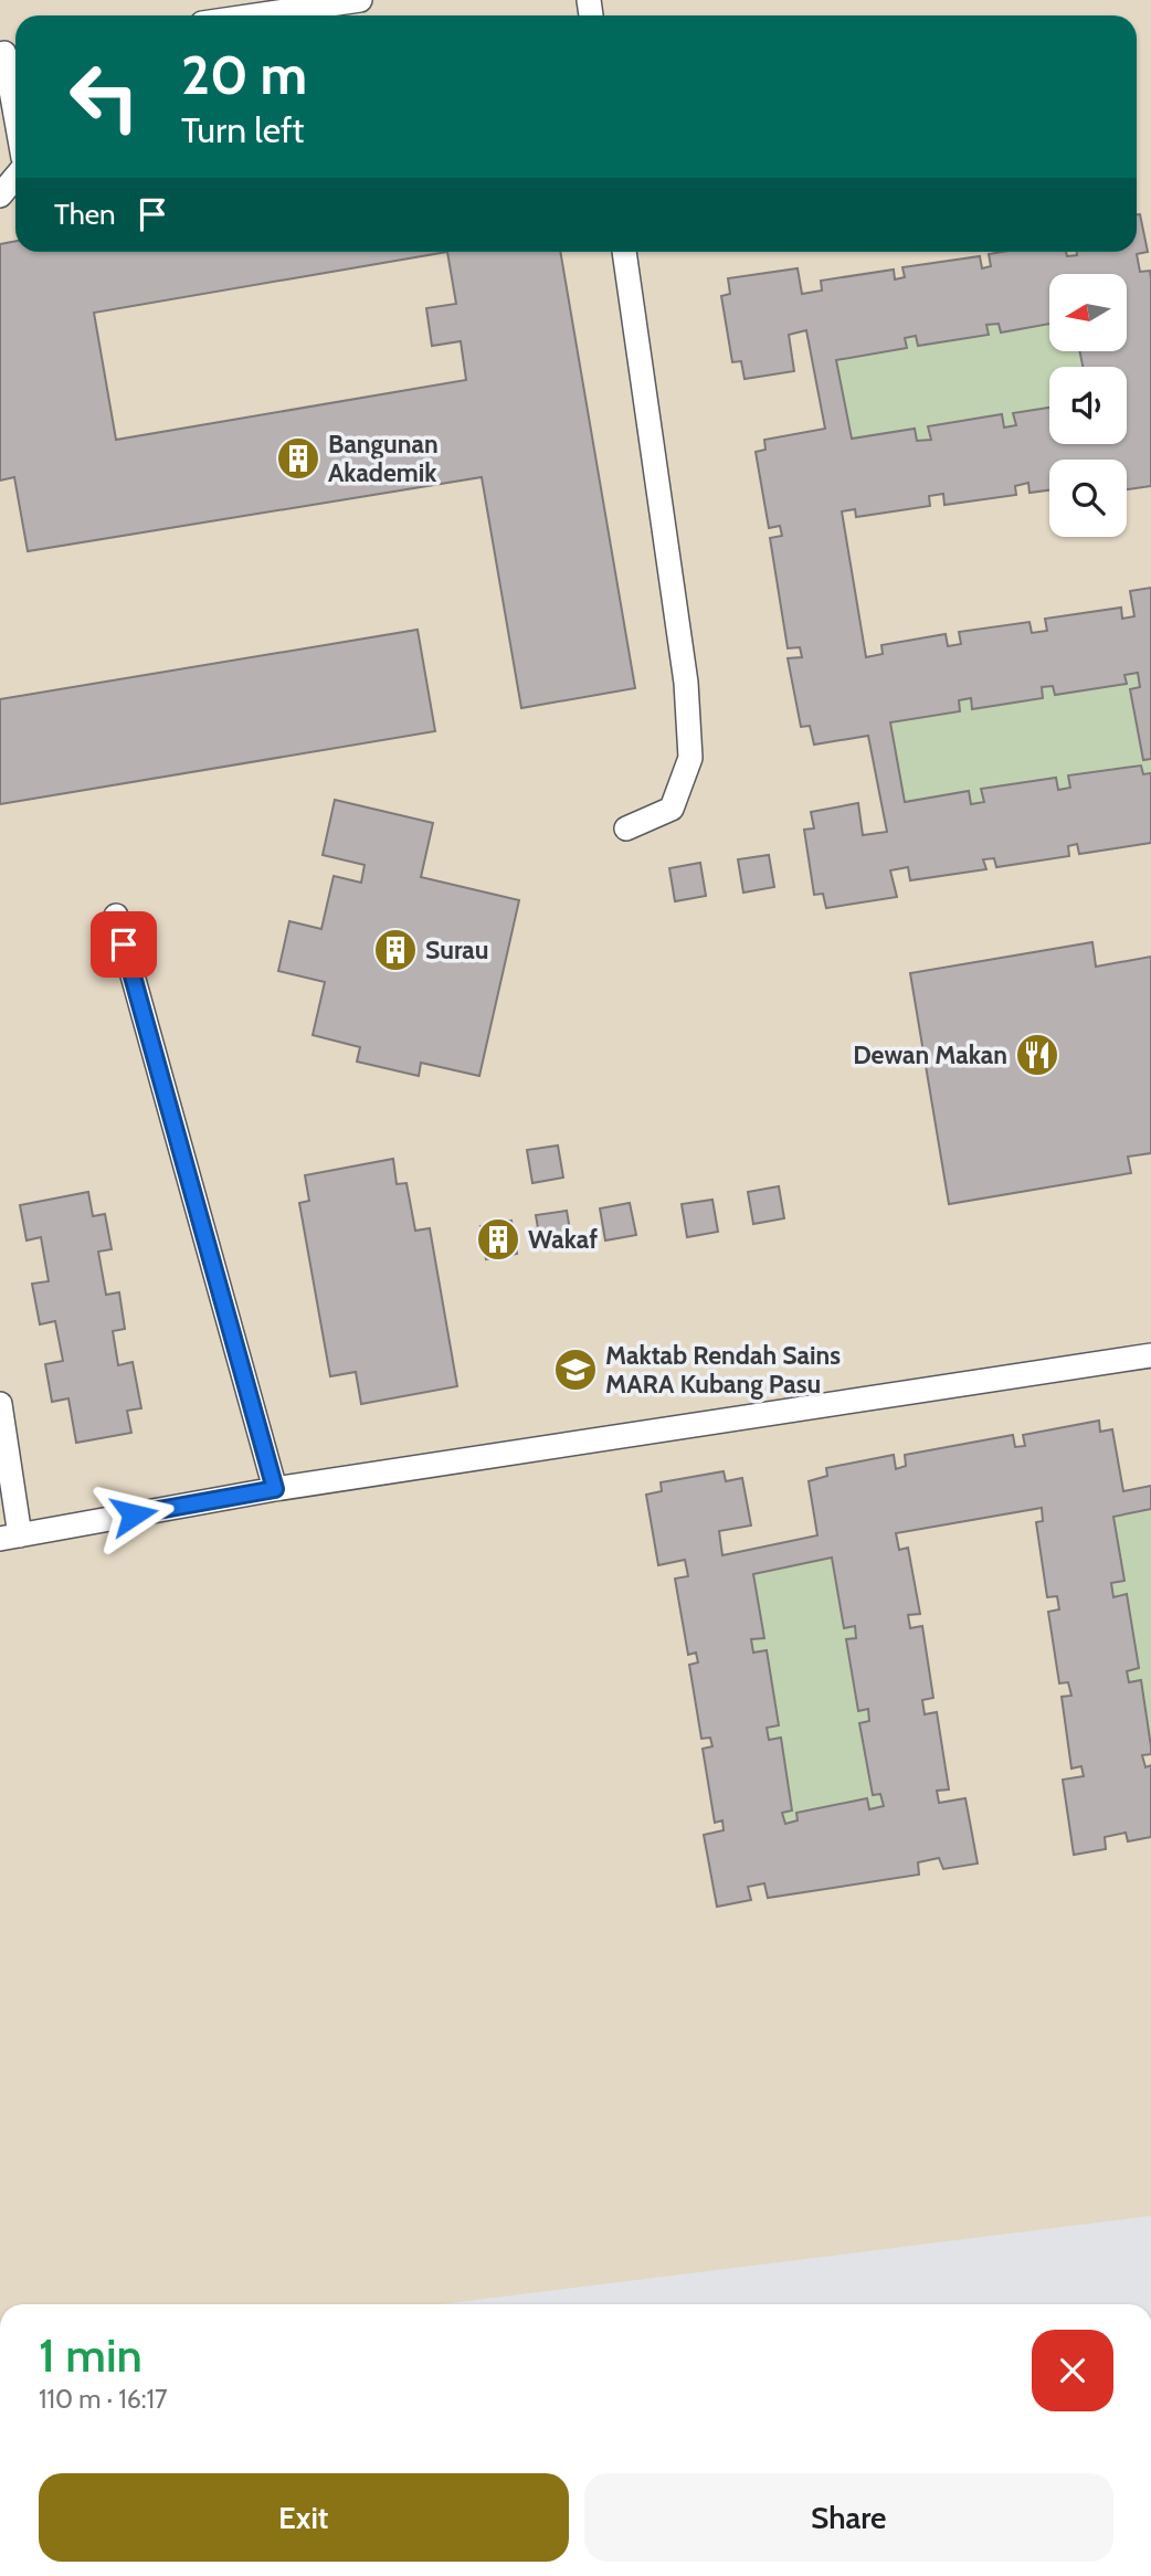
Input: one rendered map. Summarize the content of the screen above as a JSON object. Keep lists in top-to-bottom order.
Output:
{
  "places": {
    "building": ["Bangunan Akademik", "Surau", "Wakaf"],
    "restaurant": ["Dewan Makan"],
    "school or university": ["Maktab Rendah Sains MARA Kubang Pasu"]
  },
  "north": "left",
  "page": {
    "turn": ["20 m", "Turn left"],
    "then": "Then",
    "heading": ["1 min", "110 m · 16:17"],
    "buttons": ["Exit", "Share"]
  }
}
